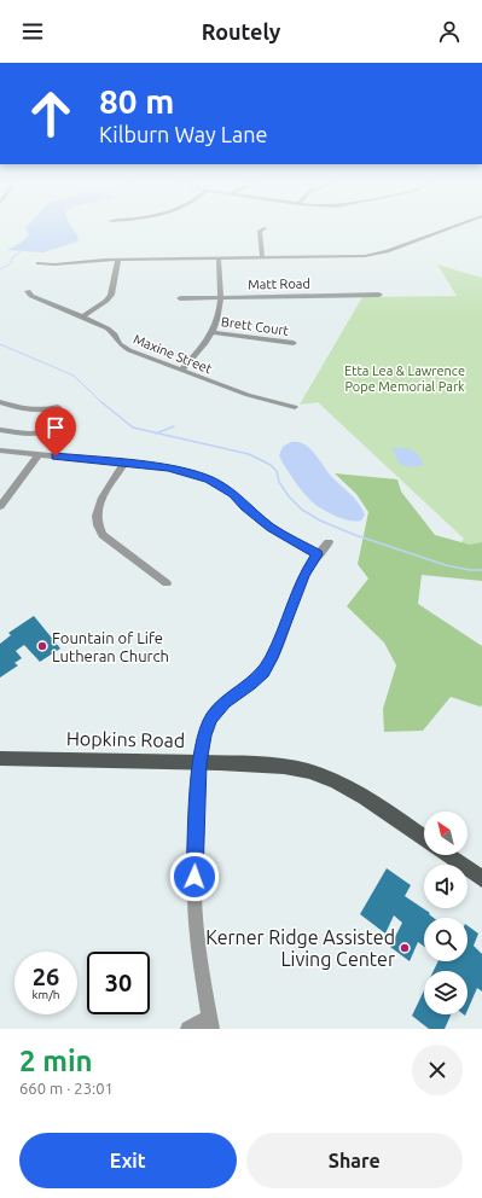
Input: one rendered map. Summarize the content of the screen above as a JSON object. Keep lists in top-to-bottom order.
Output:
{
  "streets": {
    "main road": ["Hopkins Road"],
    "street": ["Matt Road", "Brett Court", "Maxine Street"]
  },
  "parks": ["Etta Lea & Lawrence Pope Memorial Park"],
  "places": ["Fountain of Life Lutheran Church", "Kerner Ridge Assisted Living Center"],
  "north": "top left",
  "page": {
    "header": "Routely",
    "turn": ["80 m", "Kilburn Way Lane"],
    "speed": "26 km/h",
    "limit": "30",
    "heading": ["2 min", "660 m · 23:01"],
    "buttons": ["Exit", "Share"]
  }
}
